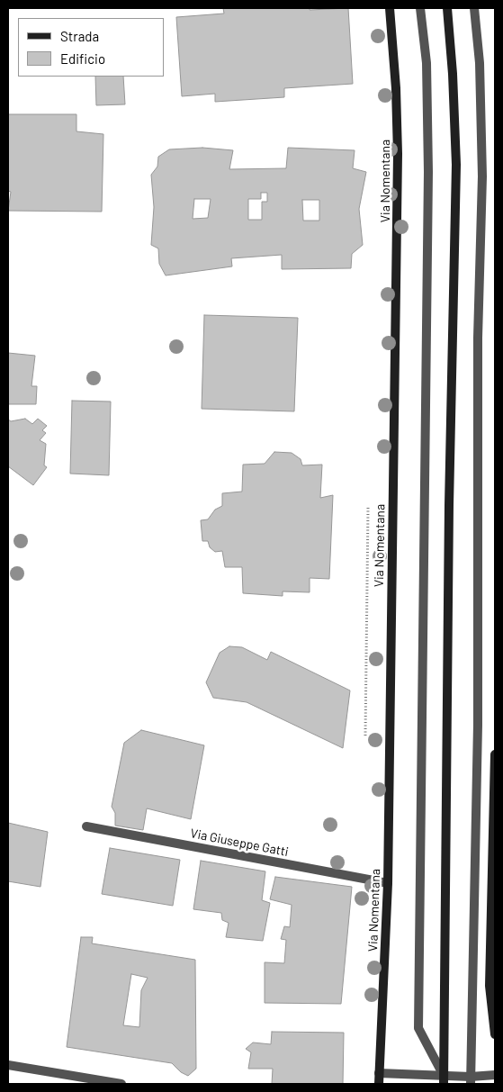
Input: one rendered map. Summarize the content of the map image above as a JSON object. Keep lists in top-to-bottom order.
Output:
{
  "streets": {
    "street": ["Via Nomentana", "Via Giuseppe Gatti"]
  },
  "crossings": [
    ["Via Nomentana", "Via Giuseppe Gatti"]
  ],
  "legend": ["Strada", "Edificio"]
}
